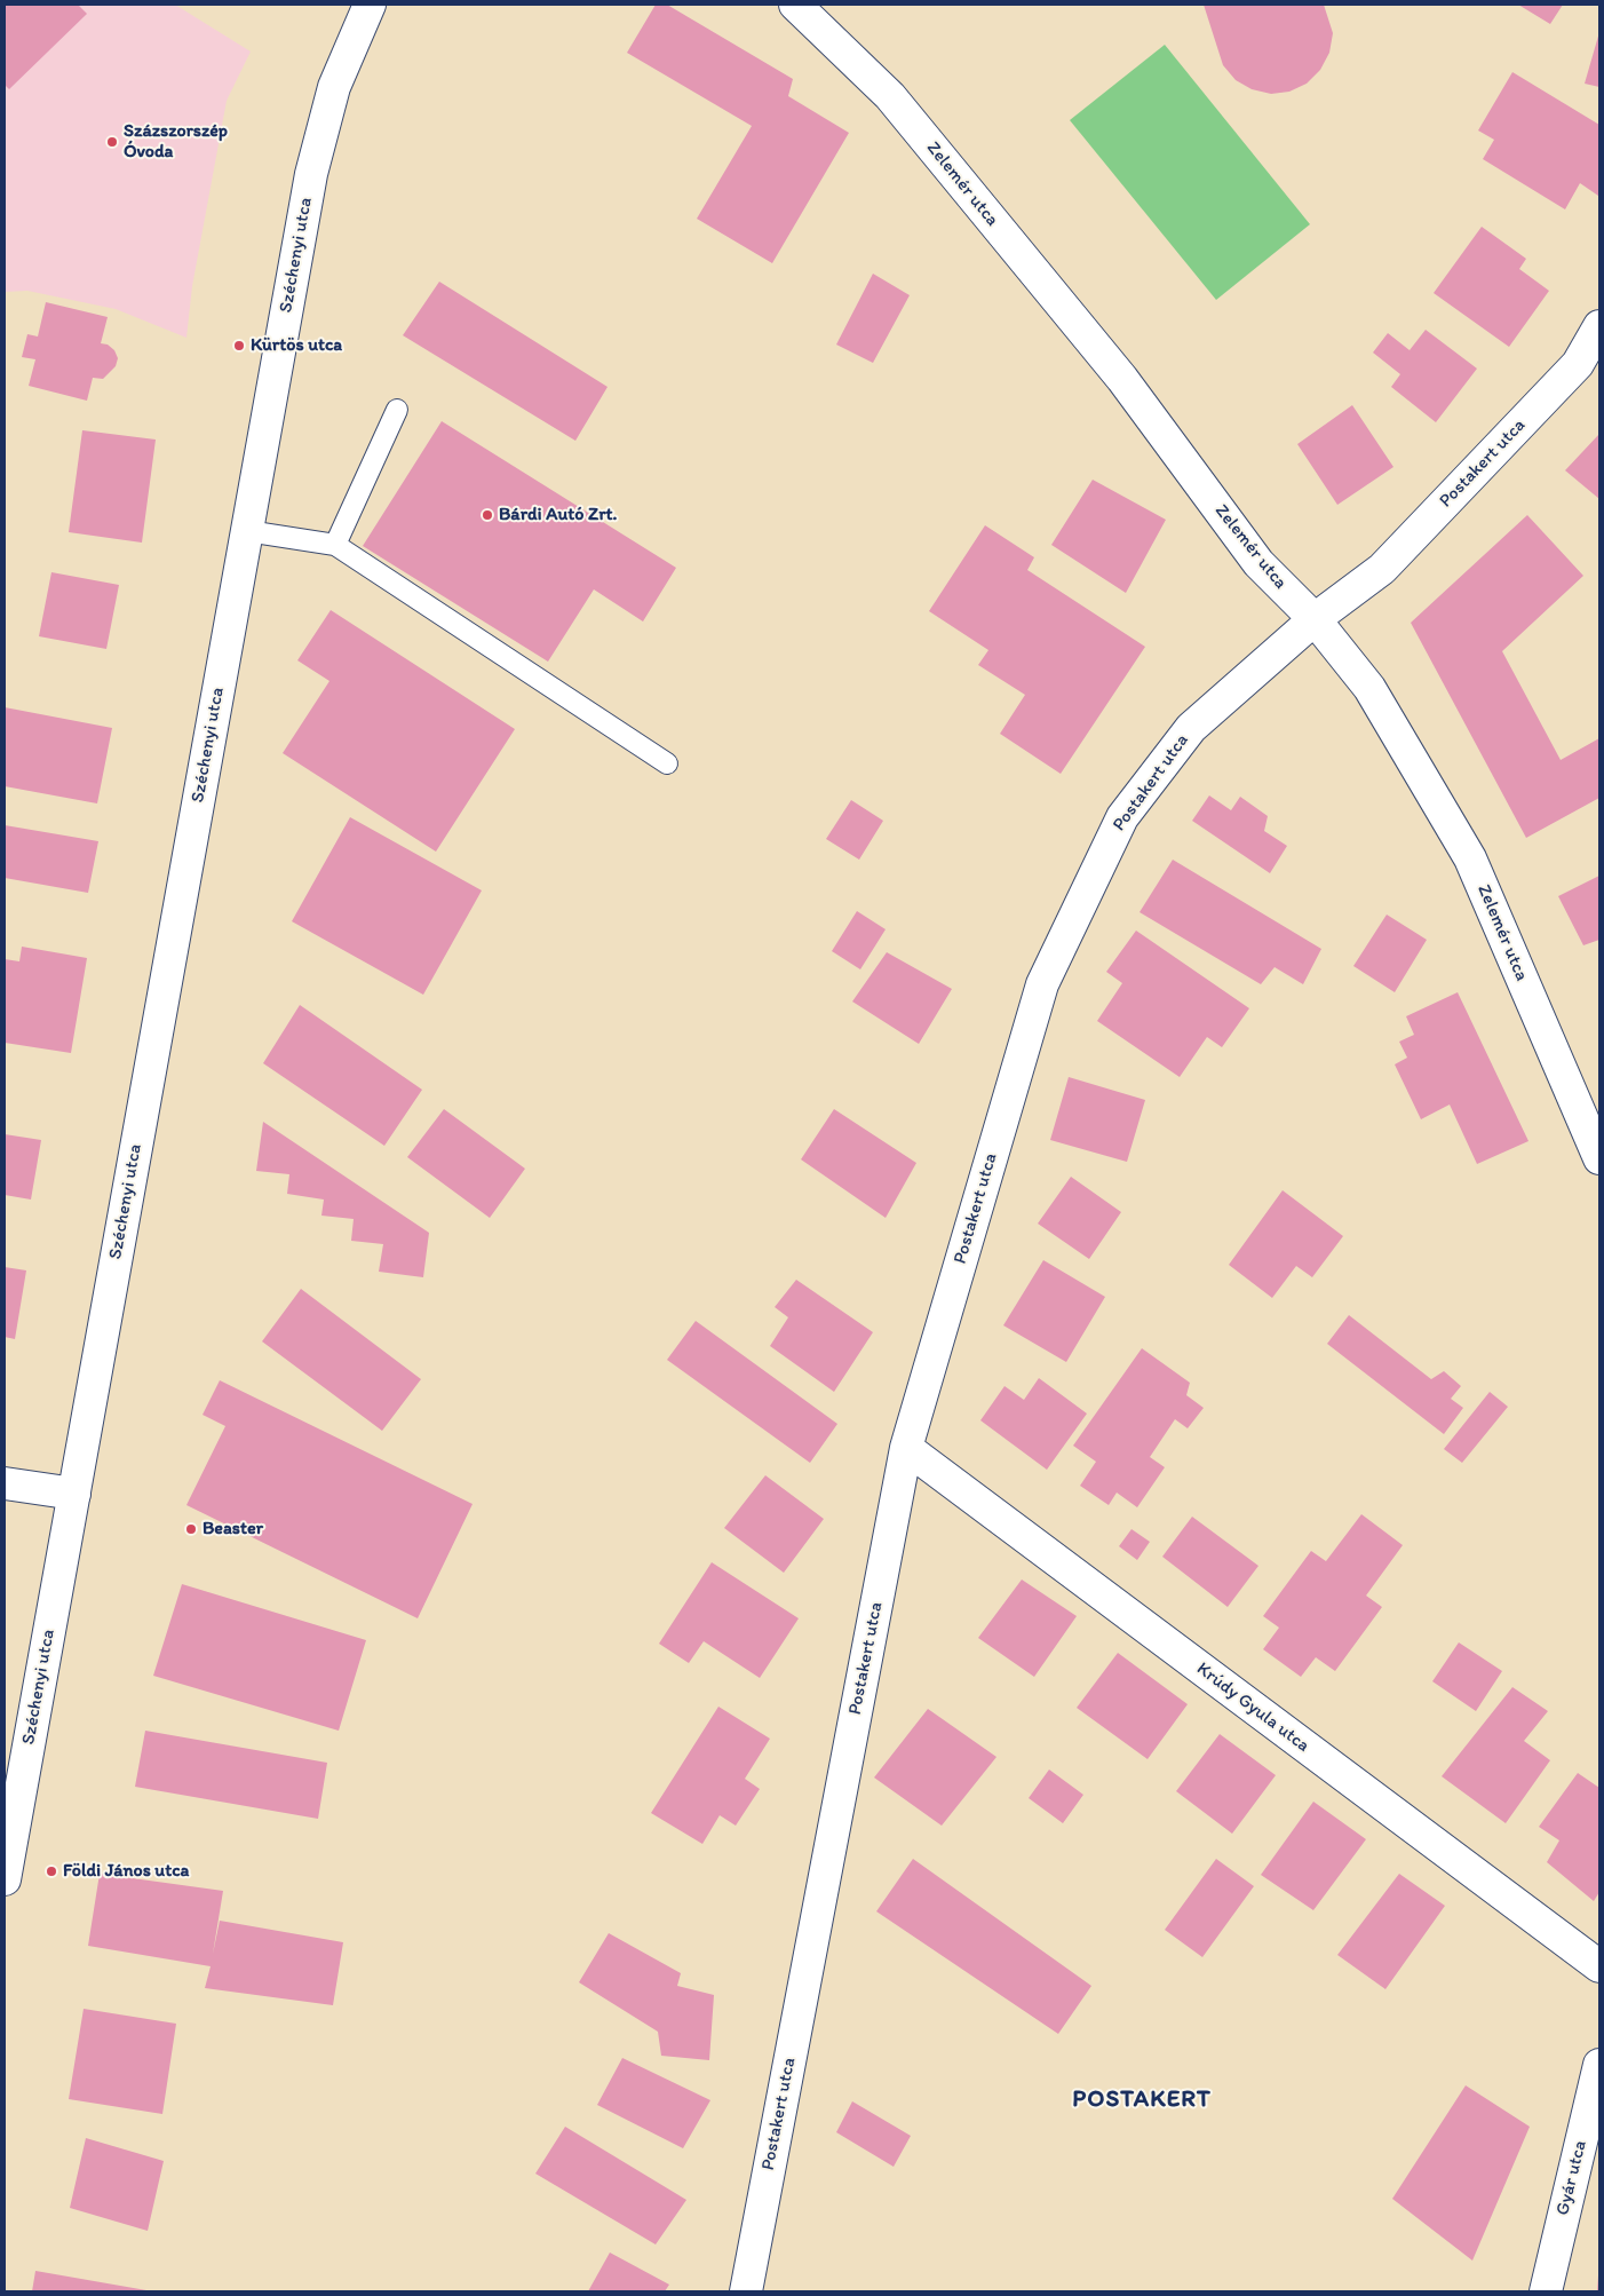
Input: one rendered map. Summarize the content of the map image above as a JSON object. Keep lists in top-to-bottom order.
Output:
{
  "streets": {
    "street": [
      "Zelemér utca",
      "Széchenyi utca",
      "Postakert utca",
      "Krúdy Gyula utca",
      "Gyár utca"
    ]
  },
  "crossings": [
    ["Zelemér utca", "Postakert utca"],
    ["Postakert utca", "Krúdy Gyula utca"]
  ],
  "districts": ["POSTAKERT"],
  "places": [
    "Százszorszép Óvoda",
    "Kürtös utca",
    "Bárdi Autó Zrt.",
    "Beaster",
    "Földi János utca"
  ]
}
